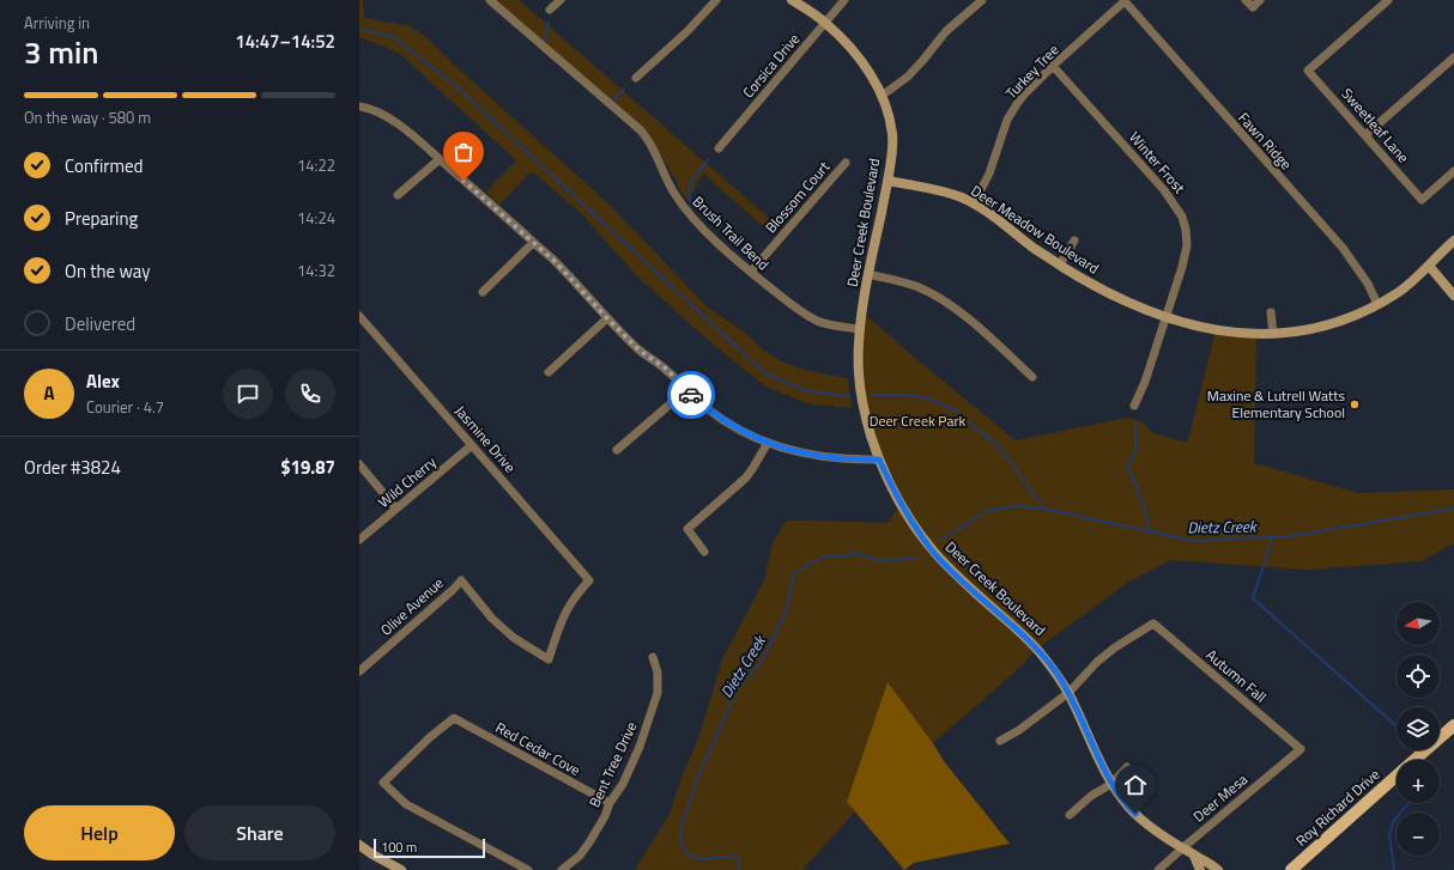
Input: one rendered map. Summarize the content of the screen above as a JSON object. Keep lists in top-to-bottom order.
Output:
{
  "streets": {
    "main road": ["Roy Richard Drive"],
    "street": [
      "Corsica Drive",
      "Turkey Tree",
      "Sweetleaf Lane",
      "Fawn Ridge",
      "Winter Frost",
      "Blossom Court",
      "Deer Creek Boulevard",
      "Deer Meadow Boulevard",
      "Brush Trail Bend",
      "Jasmine Drive",
      "Wild Cherry",
      "Olive Avenue",
      "Autumn Fall",
      "Red Cedar Cove",
      "Bent Tree Drive",
      "Deer Mesa"
    ]
  },
  "crossings": [
    ["Corsica Drive", "Deer Creek Boulevard"],
    ["Turkey Tree", "Fawn Ridge"],
    ["Turkey Tree", "Winter Frost"],
    ["Turkey Tree", "Deer Meadow Boulevard"],
    ["Fawn Ridge", "Deer Meadow Boulevard"],
    ["Winter Frost", "Deer Meadow Boulevard"],
    ["Blossom Court", "Brush Trail Bend"],
    ["Deer Creek Boulevard", "Deer Meadow Boulevard"],
    ["Deer Creek Boulevard", "Brush Trail Bend"],
    ["Deer Creek Boulevard", "Autumn Fall"],
    ["Deer Creek Boulevard", "Deer Mesa"],
    ["Jasmine Drive", "Wild Cherry"],
    ["Jasmine Drive", "Olive Avenue"],
    ["Autumn Fall", "Deer Mesa"],
    ["Red Cedar Cove", "Bent Tree Drive"]
  ],
  "water": ["Dietz Creek"],
  "parks": ["Deer Creek Park"],
  "places": ["Maxine & Lutrell Watts Elementary School"],
  "scale_bar": "100 m",
  "north": "left",
  "page": {
    "heading": ["3 min", "Arriving in", "14:47–14:52"],
    "panel": [
      "Alex",
      "Courier · 4.7",
      "Order #3824",
      "$19.87"
    ],
    "bar": "On the way · 580 m",
    "list": [
      ["Confirmed", "14:22"],
      ["Preparing", "14:24"],
      ["On the way", "14:32"],
      "Delivered"
    ],
    "round": "A",
    "map_buttons": ["+", "−"],
    "buttons": ["Help", "Share"],
    "scale": "100 m"
  }
}
